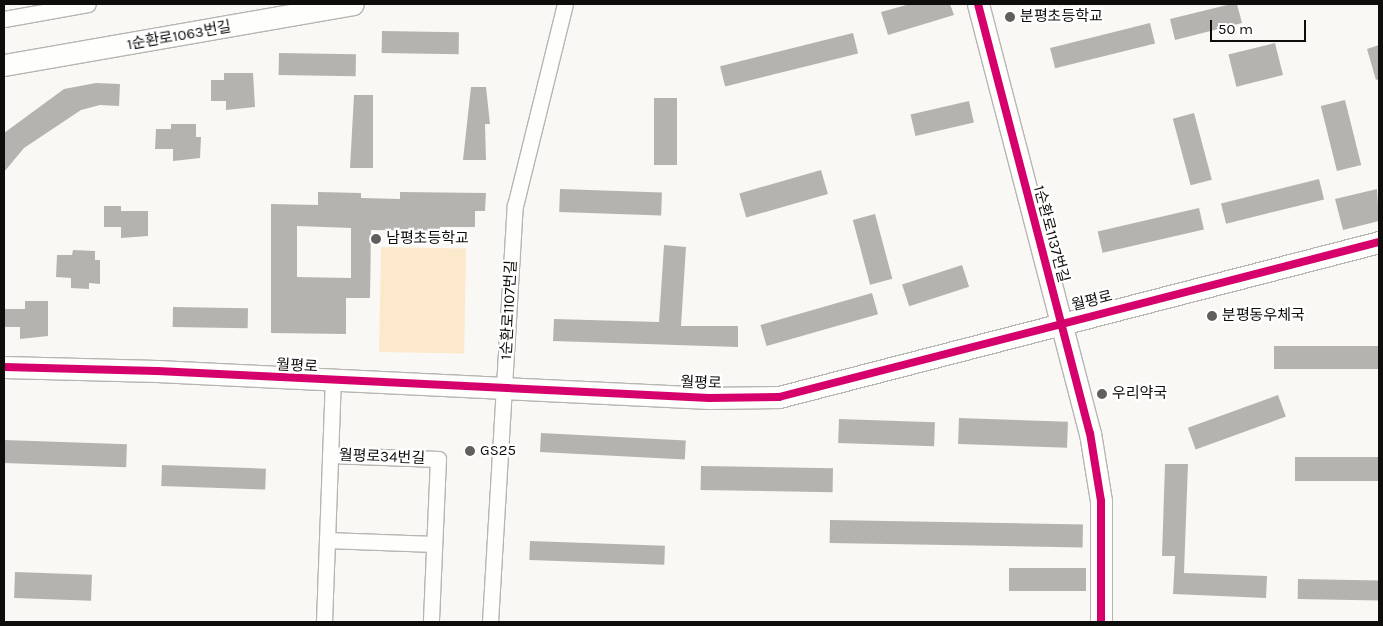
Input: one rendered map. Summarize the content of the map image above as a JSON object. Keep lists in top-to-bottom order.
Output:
{
  "streets": {
    "street": [
      "1순환로1063번길",
      "1순환로1137번길",
      "월평로",
      "1순환로1107번길",
      "월평로34번길"
    ]
  },
  "crossings": [
    ["1순환로1137번길", "월평로"],
    ["월평로", "1순환로1107번길"],
    ["월평로", "월평로34번길"]
  ],
  "places": [
    "분평초등학교",
    "남평초등학교",
    "분평동우체국",
    "우리약국",
    "GS25"
  ],
  "scale_bar": "50 m"
}
